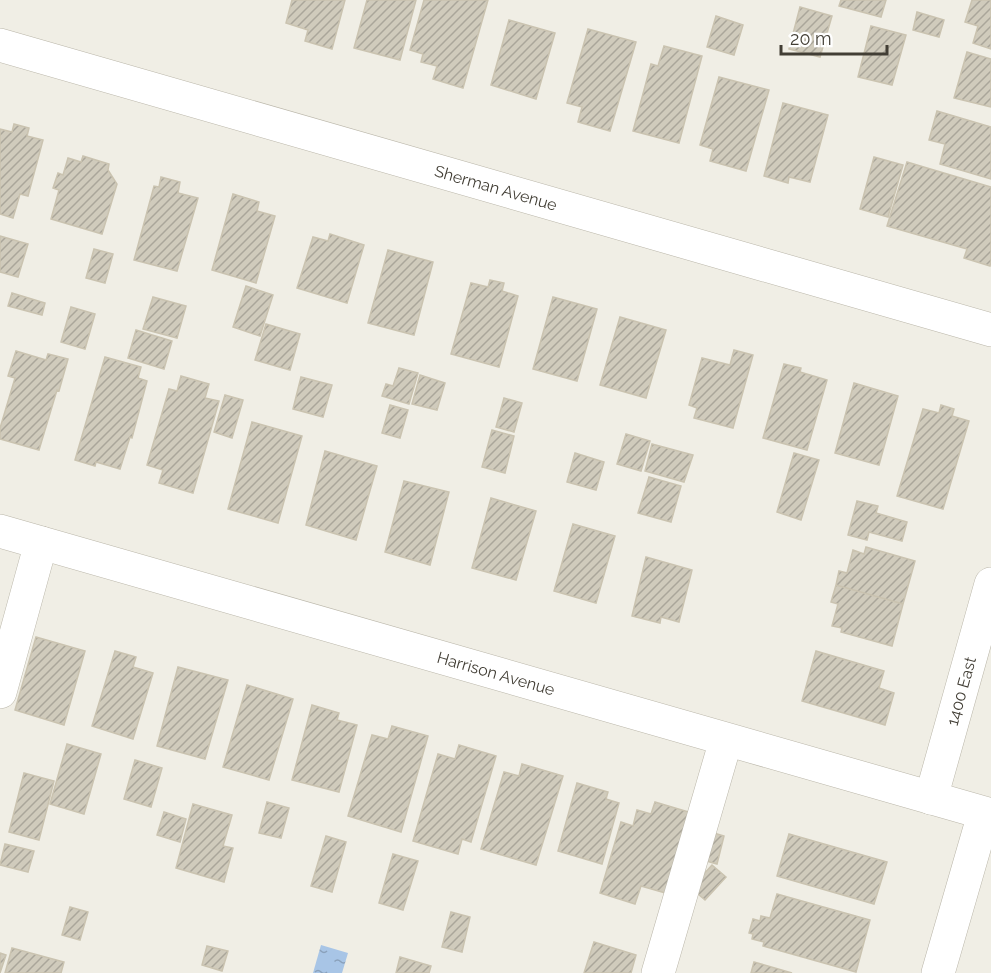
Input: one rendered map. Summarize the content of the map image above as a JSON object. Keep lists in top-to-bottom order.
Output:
{
  "streets": {
    "street": ["Sherman Avenue", "Harrison Avenue", "1400 East"]
  },
  "crossings": [
    ["Harrison Avenue", "1400 East"]
  ],
  "scale_bar": "20 m"
}
